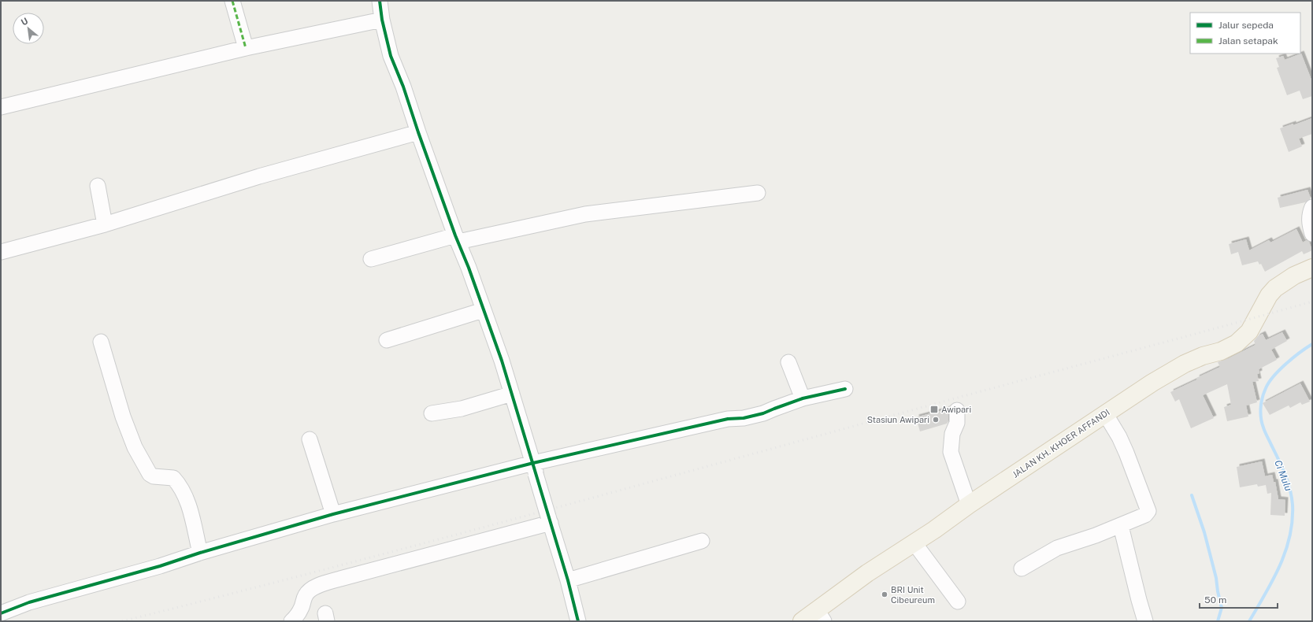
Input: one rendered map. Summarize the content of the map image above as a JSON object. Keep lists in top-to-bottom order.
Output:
{
  "streets": {
    "main road": ["JALAN KH. KHOER AFFANDI"]
  },
  "water": ["Ci Mulu"],
  "places": {
    "transit": ["Awipari"],
    "other": ["Stasiun Awipari", "BRI Unit Cibeureum"]
  },
  "legend": ["Jalur sepeda", "Jalan setapak"],
  "scale_bar": "50 m",
  "north": "top left"
}
